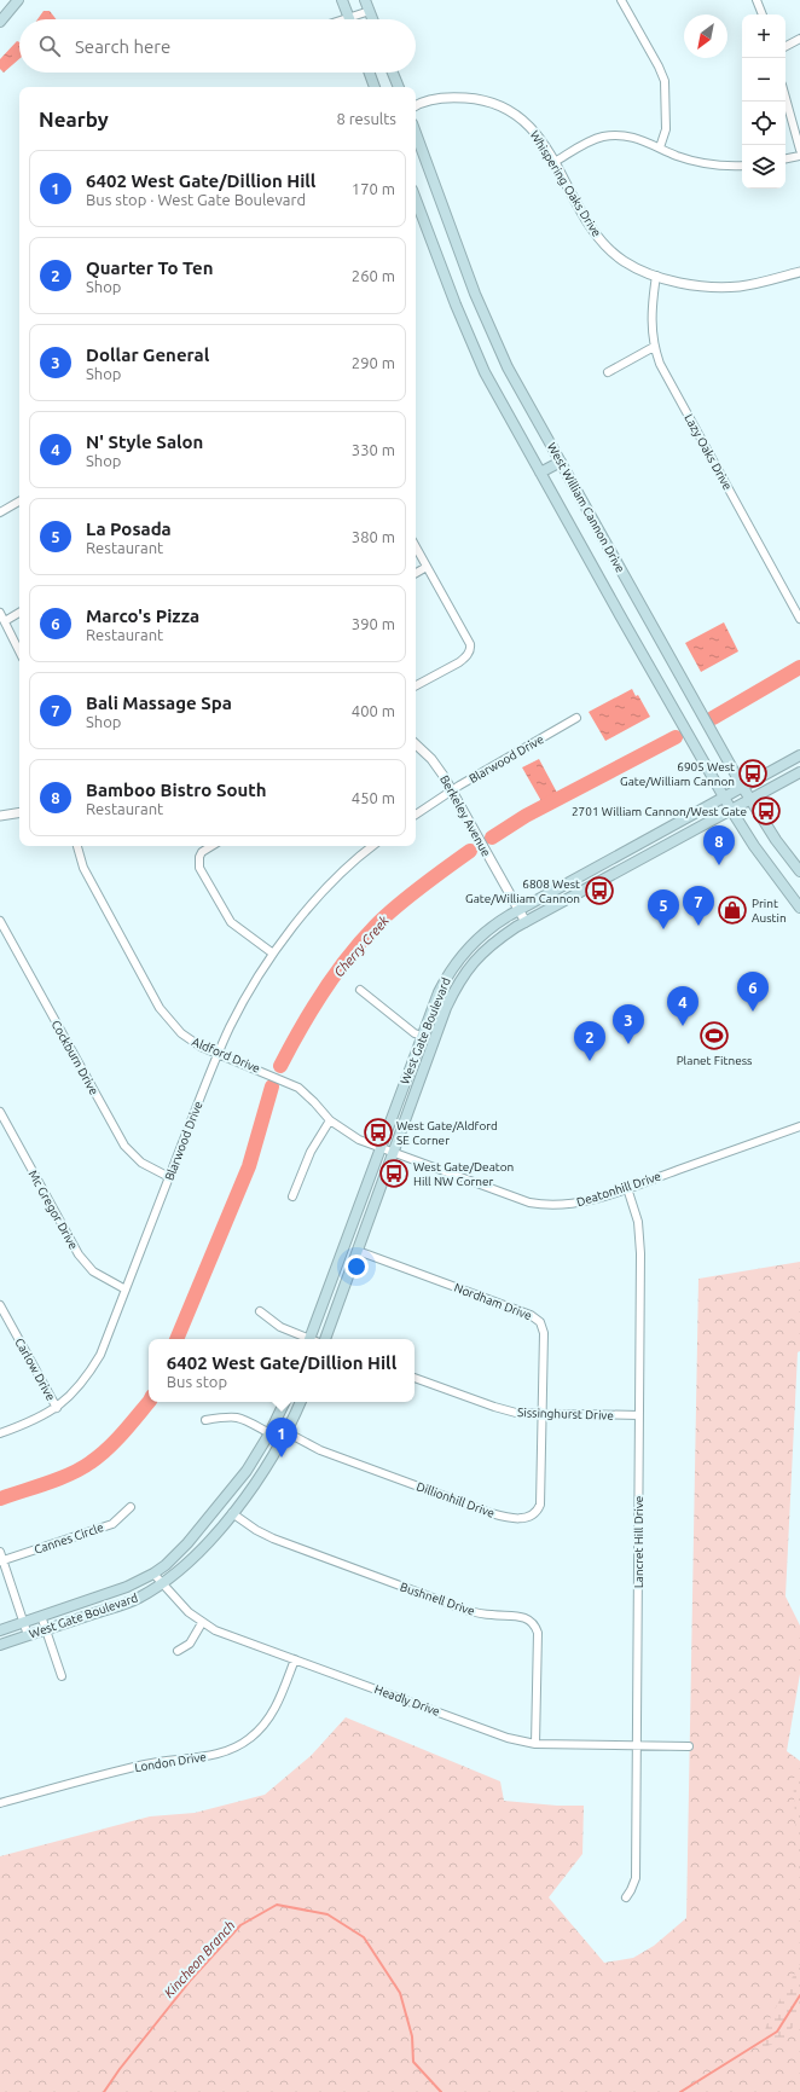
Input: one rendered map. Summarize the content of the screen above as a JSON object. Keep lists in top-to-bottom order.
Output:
{
  "streets": {
    "main road": ["West William Cannon Drive", "West Gate Boulevard"],
    "street": [
      "Whispering Oaks Drive",
      "Lazy Oaks Drive",
      "Blarwood Drive",
      "Berkeley Avenue",
      "Aldford Drive",
      "Cockburn Drive",
      "Deatonhill Drive",
      "Mc Gregor Drive",
      "Nordham Drive",
      "Carlow Drive",
      "Sissinghurst Drive",
      "Dillionhill Drive",
      "Cannes Circle",
      "Lancret Hill Drive",
      "Bushnell Drive",
      "Headly Drive",
      "London Drive"
    ]
  },
  "crossings": [
    ["Whispering Oaks Drive", "Lazy Oaks Drive"],
    ["West William Cannon Drive", "West Gate Boulevard"],
    ["Blarwood Drive", "Berkeley Avenue"],
    ["Blarwood Drive", "Aldford Drive"],
    ["Blarwood Drive", "Cockburn Drive"],
    ["Blarwood Drive", "Mc Gregor Drive"],
    ["Blarwood Drive", "Carlow Drive"],
    ["Berkeley Avenue", "West Gate Boulevard"],
    ["West Gate Boulevard", "Aldford Drive"],
    ["West Gate Boulevard", "Deatonhill Drive"],
    ["West Gate Boulevard", "Nordham Drive"],
    ["West Gate Boulevard", "Dillionhill Drive"],
    ["West Gate Boulevard", "Bushnell Drive"],
    ["West Gate Boulevard", "Headly Drive"],
    ["Aldford Drive", "Deatonhill Drive"],
    ["Deatonhill Drive", "Lancret Hill Drive"],
    ["Nordham Drive", "Sissinghurst Drive"],
    ["Nordham Drive", "Dillionhill Drive"],
    ["Sissinghurst Drive", "Dillionhill Drive"],
    ["Sissinghurst Drive", "Lancret Hill Drive"],
    ["Lancret Hill Drive", "Headly Drive"],
    ["Bushnell Drive", "Headly Drive"],
    ["Headly Drive", "London Drive"]
  ],
  "water": ["Cherry Creek", "Kincheon Branch"],
  "places": {
    "bus stop": [
      "6905 West Gate/William Cannon",
      "2701 William Cannon/West Gate",
      "6808 West Gate/William Cannon",
      "West Gate/Aldford SE Corner",
      "West Gate/Deaton Hill NW Corner"
    ],
    "shop": ["Print Austin"],
    "sports": ["Planet Fitness"]
  },
  "north": "bottom left",
  "page": {
    "map_buttons": ["+", "−"],
    "search": "Search here",
    "heading": ["Nearby", "8 results"],
    "list": [
      {
        "mark": "1",
        "name": "6402 West Gate/Dillion Hill",
        "note": "Bus stop · West Gate Boulevard",
        "value": "170 m"
      },
      {
        "mark": "2",
        "name": "Quarter To Ten",
        "note": "Shop",
        "value": "260 m"
      },
      {
        "mark": "3",
        "name": "Dollar General",
        "note": "Shop",
        "value": "290 m"
      },
      {
        "mark": "4",
        "name": "N' Style Salon",
        "note": "Shop",
        "value": "330 m"
      },
      {
        "mark": "5",
        "name": "La Posada",
        "note": "Restaurant",
        "value": "380 m"
      },
      {
        "mark": "6",
        "name": "Marco's Pizza",
        "note": "Restaurant",
        "value": "390 m"
      },
      {
        "mark": "7",
        "name": "Bali Massage Spa",
        "note": "Shop",
        "value": "400 m"
      },
      {
        "mark": "8",
        "name": "Bamboo Bistro South",
        "note": "Restaurant",
        "value": "450 m"
      }
    ],
    "pins": [
      "8",
      "7",
      "5",
      "6",
      "4",
      "3",
      "2",
      "1"
    ],
    "popup": ["6402 West Gate/Dillion Hill", "Bus stop"]
  }
}
